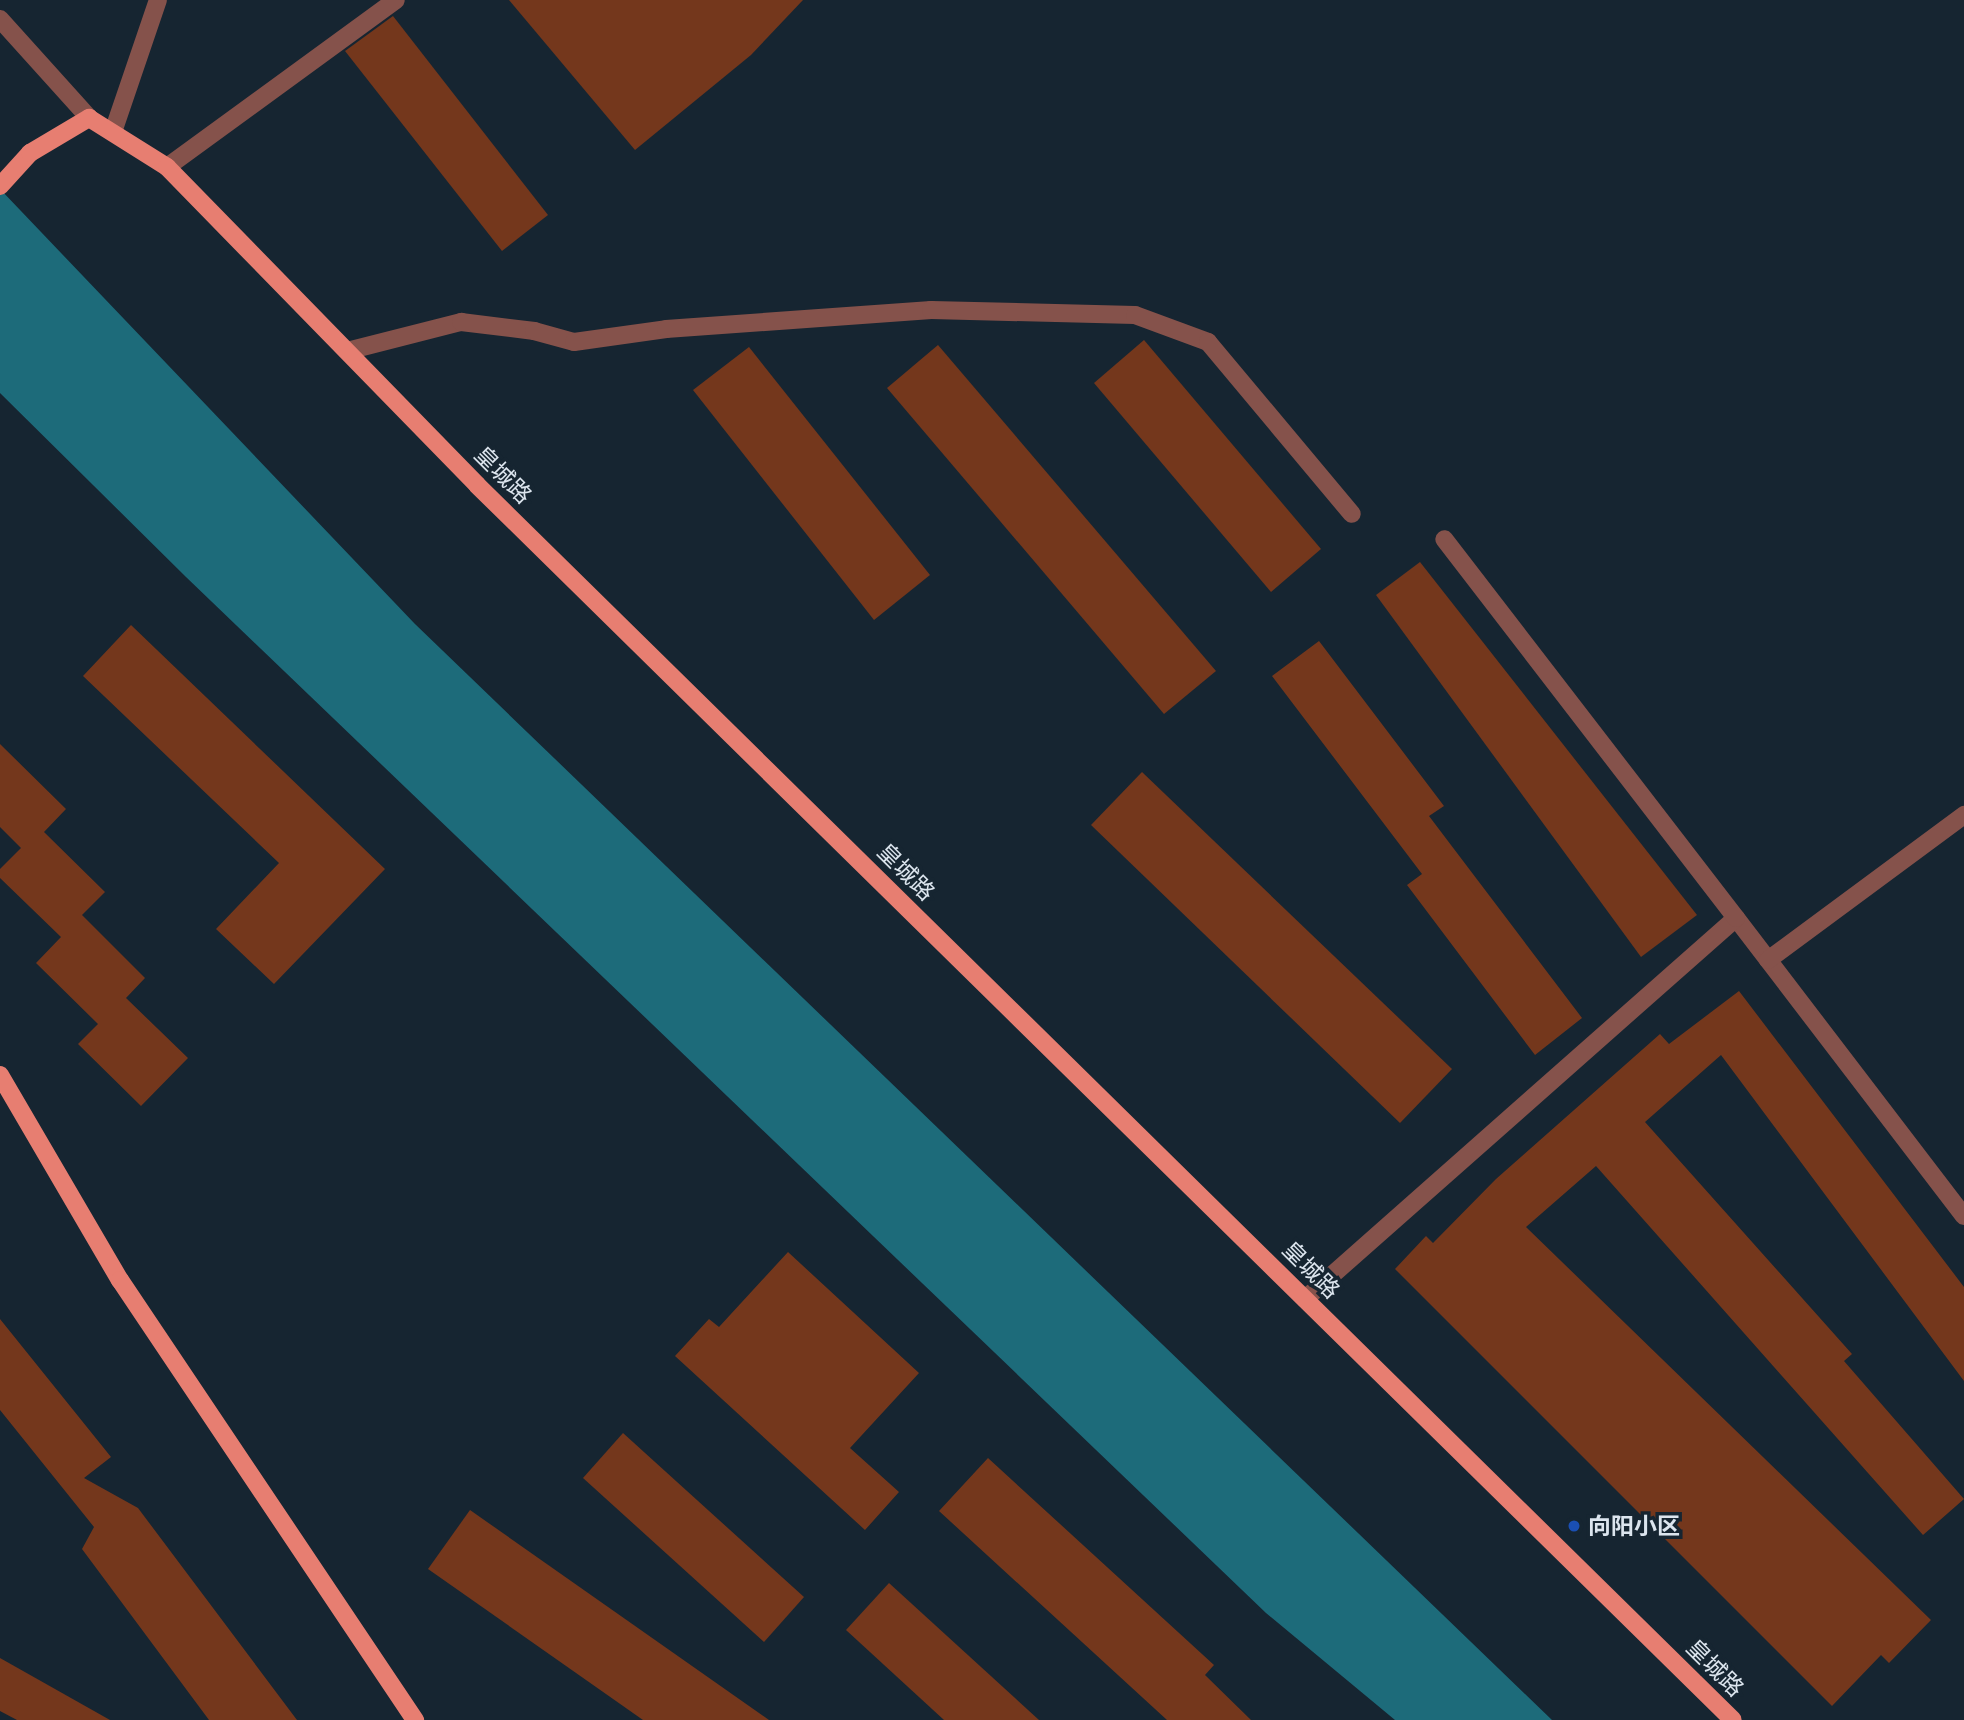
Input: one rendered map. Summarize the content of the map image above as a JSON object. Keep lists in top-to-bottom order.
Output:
{
  "streets": {
    "main road": ["皇城路"]
  },
  "places": ["向阳小区"]
}
